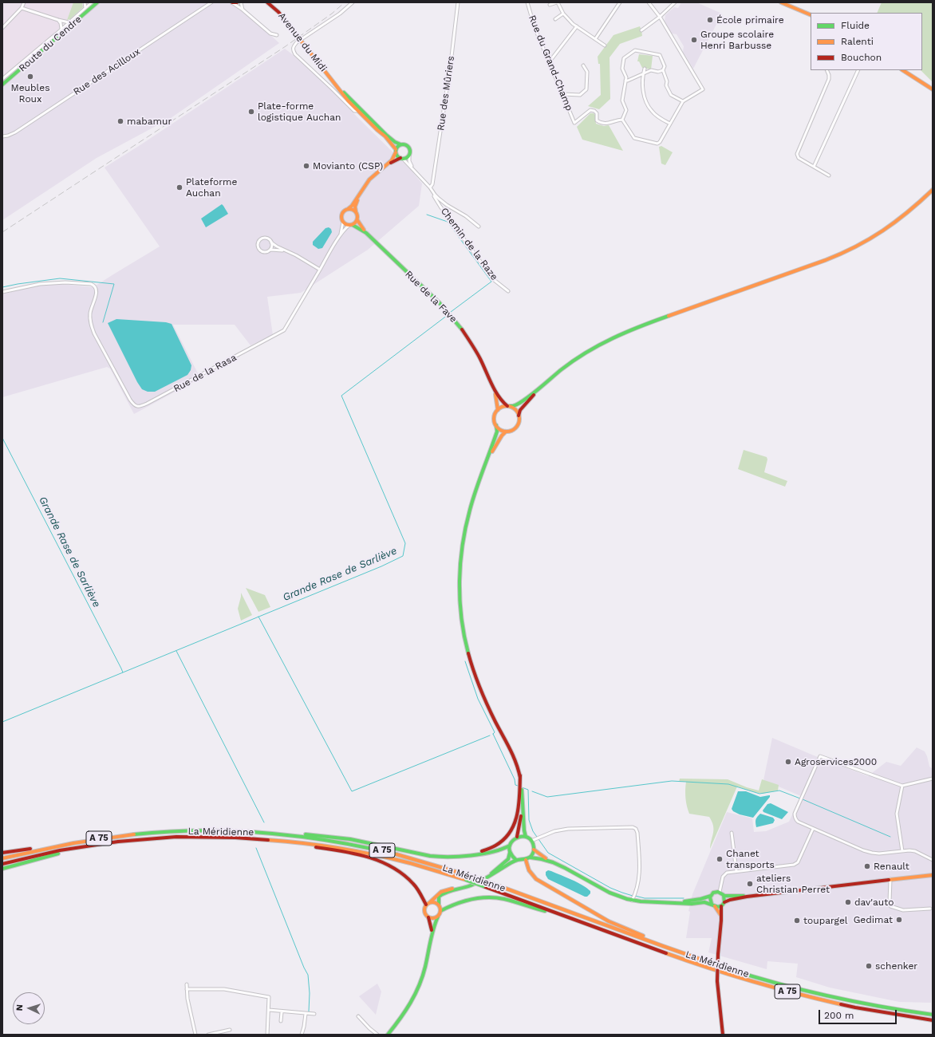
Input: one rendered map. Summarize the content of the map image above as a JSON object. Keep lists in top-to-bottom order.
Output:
{
  "streets": {
    "main road": [
      "Avenue du Midi",
      "Route du Cendre",
      "Rue de la Fave",
      "La Méridienne",
      "A 75"
    ],
    "street": [
      "Rue du Grand-Champ",
      "Rue des Acilloux",
      "Rue des Mûriers",
      "Chemin de la Raze",
      "Rue de la Rasa"
    ]
  },
  "crossings": [
    ["Rue des Mûriers", "Chemin de la Raze"]
  ],
  "water": ["Grande Rase de Sarliève"],
  "places": [
    "École primaire",
    "Groupe scolaire Henri Barbusse",
    "Meubles Roux",
    "Plate-forme logistique Auchan",
    "mabamur",
    "Movianto (CSP)",
    "Plateforme Auchan",
    "Agroservices2000",
    "Chanet transports",
    "Renault",
    "ateliers Christian Perret",
    "dav'auto",
    "Gedimat",
    "toupargel",
    "schenker"
  ],
  "legend": ["Fluide", "Ralenti", "Bouchon"],
  "scale_bar": "200 m",
  "north": "left"
}
